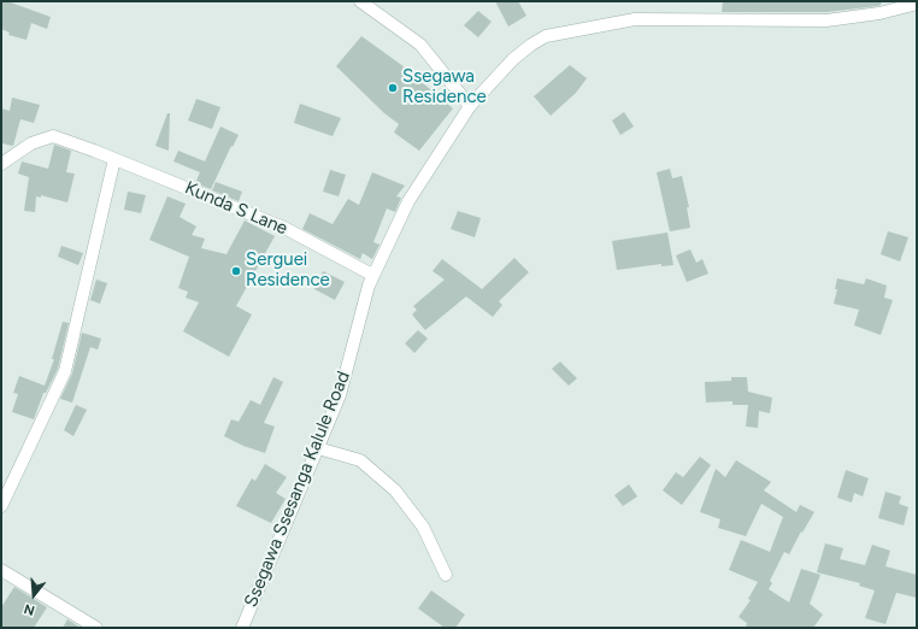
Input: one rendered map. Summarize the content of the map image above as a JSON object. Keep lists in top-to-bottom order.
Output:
{
  "streets": {
    "street": ["Kunda S Lane", "Ssegawa Ssesanga Kalule Road"]
  },
  "crossings": [
    ["Kunda S Lane", "Ssegawa Ssesanga Kalule Road"]
  ],
  "places": ["Ssegawa Residence", "Serguei Residence"],
  "north": "bottom"
}
